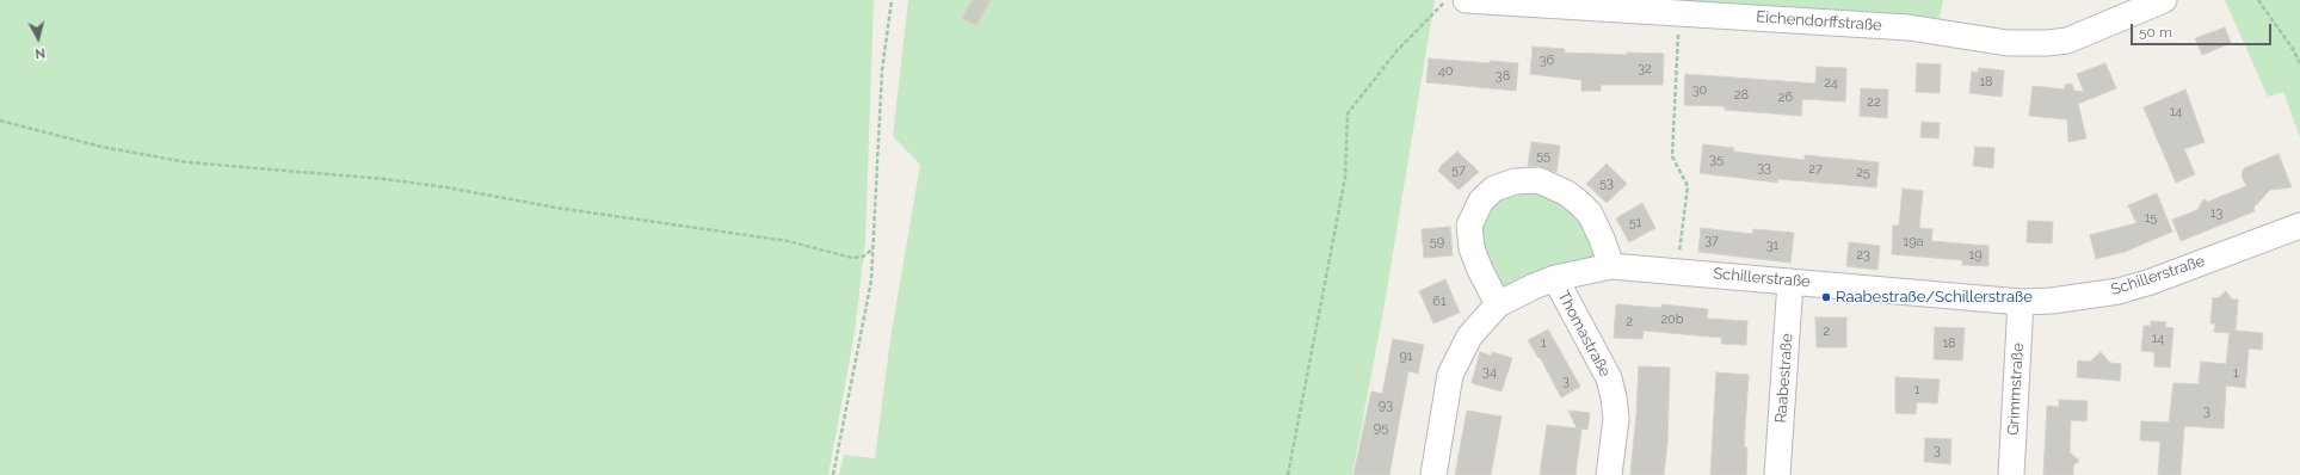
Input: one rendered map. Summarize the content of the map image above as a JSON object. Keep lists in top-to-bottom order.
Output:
{
  "streets": {
    "street": [
      "Eichendorffstraße",
      "Schillerstraße",
      "Thomastraße",
      "Raabestraße",
      "Grimmstraße"
    ]
  },
  "crossings": [
    ["Schillerstraße", "Thomastraße"],
    ["Schillerstraße", "Raabestraße"],
    ["Schillerstraße", "Grimmstraße"]
  ],
  "places": ["Raabestraße/Schillerstraße"],
  "house_numbers": [
    "36",
    "32",
    "40",
    "38",
    "18",
    "24",
    "30",
    "28",
    "26",
    "22",
    "14",
    "55",
    "35",
    "33",
    "27",
    "57",
    "25",
    "53",
    "13",
    "15",
    "51",
    "37",
    "59",
    "19a",
    "31",
    "23",
    "19",
    "61",
    "20b",
    "2",
    "2",
    "14",
    "1",
    "18",
    "91",
    "34",
    "1",
    "3",
    "1",
    "93",
    "3",
    "95",
    "3"
  ],
  "scale_bar": "50 m",
  "north": "bottom"
}
